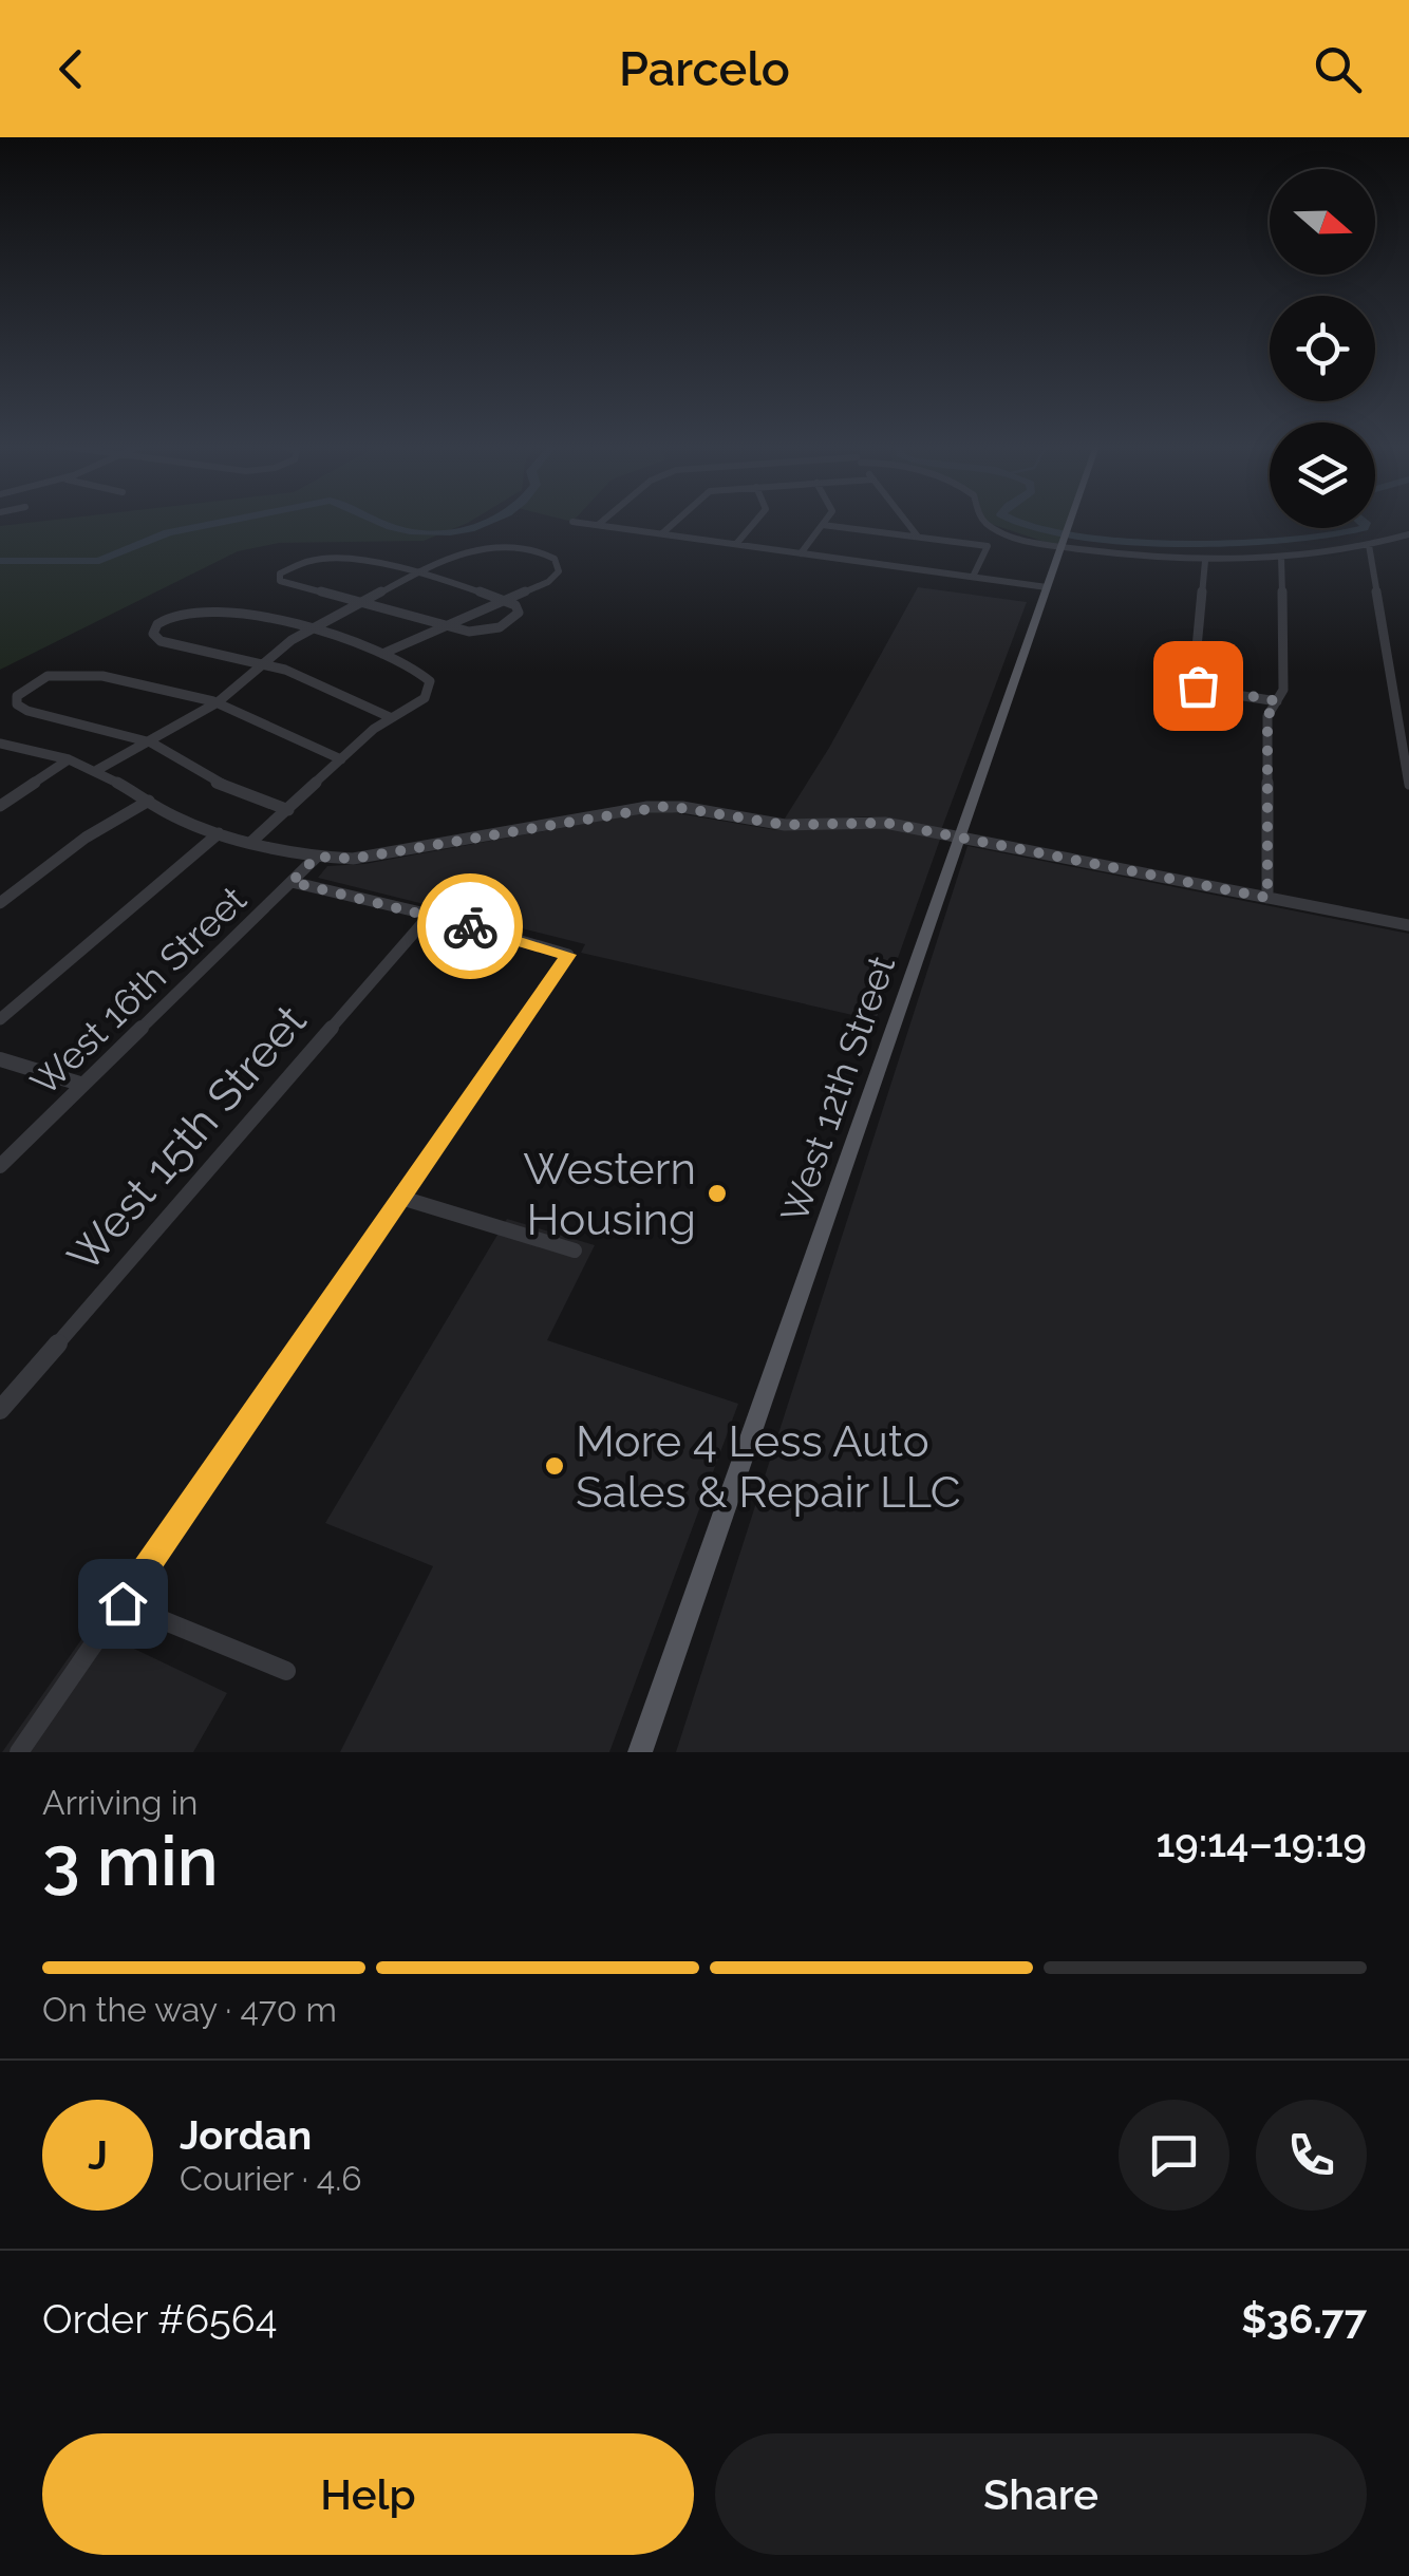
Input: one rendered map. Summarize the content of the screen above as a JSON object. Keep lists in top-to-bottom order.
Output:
{
  "streets": {
    "main road": ["West 12th Street"],
    "street": ["West 16th Street", "West 15th Street"]
  },
  "places": ["Western Housing", "More 4 Less Auto Sales & Repair LLC"],
  "north": "right",
  "page": {
    "header": "Parcelo",
    "heading": ["3 min", "Arriving in", "19:14–19:19"],
    "panel": [
      "Jordan",
      "Courier · 4.6",
      "Order #6564",
      "$36.77"
    ],
    "bar": "On the way · 470 m",
    "round": "J",
    "buttons": ["Help", "Share"]
  }
}
